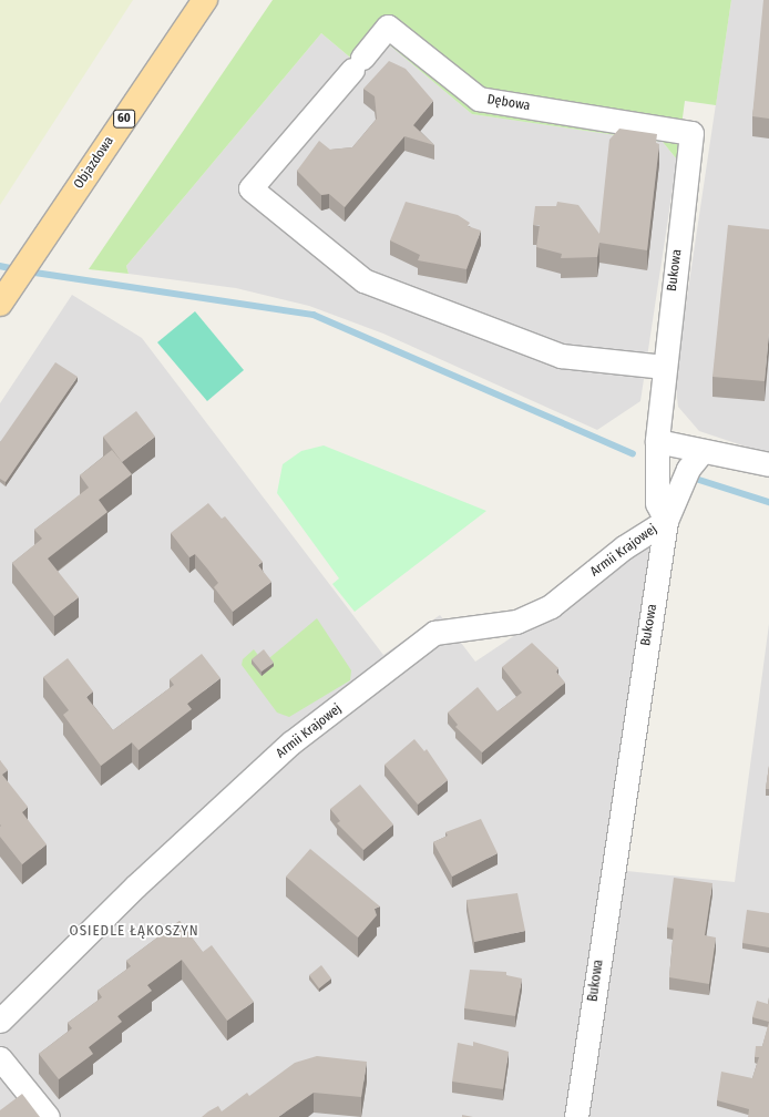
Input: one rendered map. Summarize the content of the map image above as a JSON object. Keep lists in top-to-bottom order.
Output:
{
  "streets": {
    "main road": ["60", "Objazdowa"],
    "street": ["Dębowa", "Bukowa", "Armii Krajowej"]
  },
  "crossings": [
    ["Dębowa", "Bukowa"],
    ["Bukowa", "Armii Krajowej"]
  ],
  "districts": ["OSIEDLE ŁĄKOSZYN"]
}
